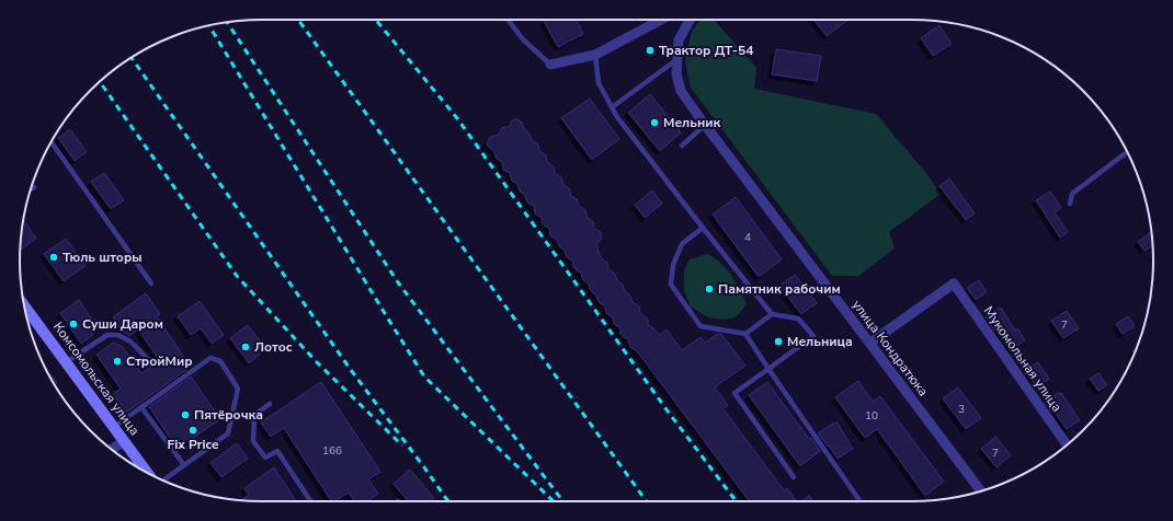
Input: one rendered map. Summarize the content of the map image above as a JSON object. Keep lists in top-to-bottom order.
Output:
{
  "streets": {
    "main road": ["Комсомольская улица"],
    "street": ["улица Кондратюка", "Мукомольная улица"]
  },
  "crossings": [
    ["улица Кондратюка", "Мукомольная улица"]
  ],
  "places": [
    "Трактор ДТ-54",
    "Мельник",
    "Тюль шторы",
    "Памятник рабочим",
    "Суши Даром",
    "Мельница",
    "Лотос",
    "СтройМир",
    "Пятёрочка",
    "Fix Price"
  ],
  "house_numbers": [
    "4",
    "7",
    "3",
    "10",
    "166",
    "7"
  ]
}
